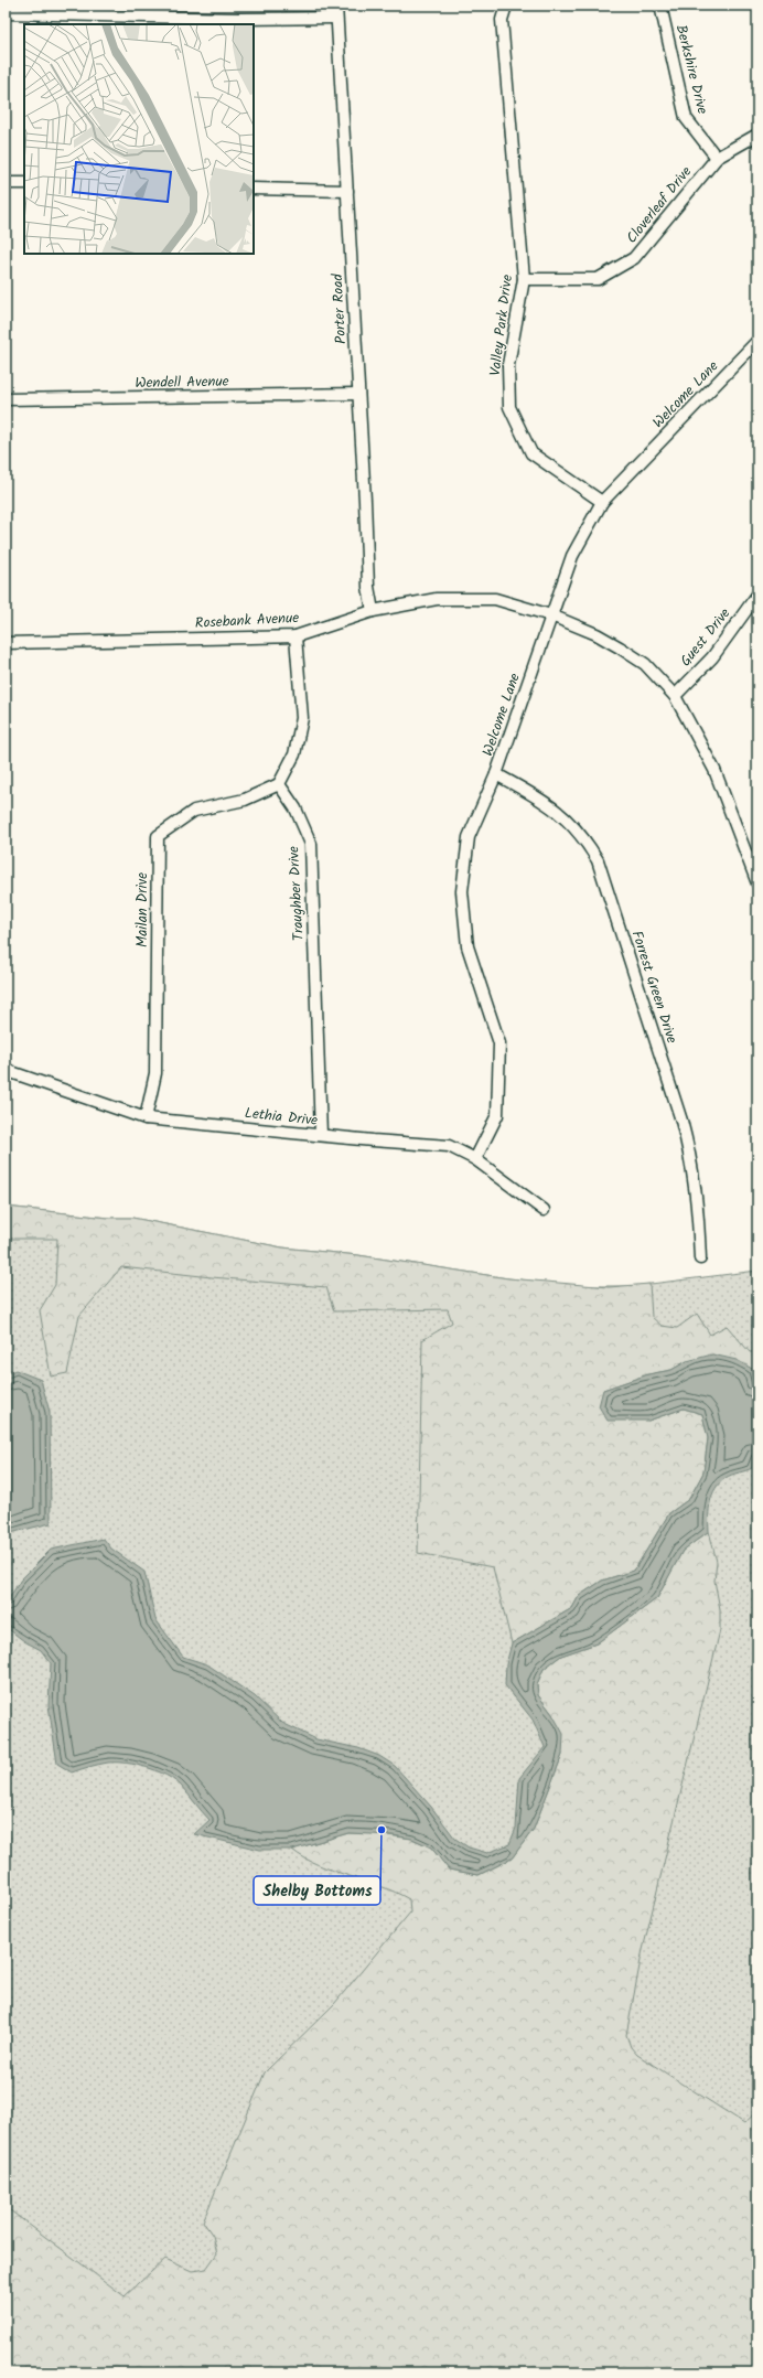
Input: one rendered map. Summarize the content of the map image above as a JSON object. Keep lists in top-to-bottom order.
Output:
{
  "streets": {
    "street": [
      "Berkshire Drive",
      "Cloverleaf Drive",
      "Porter Road",
      "Valley Park Drive",
      "Wendell Avenue",
      "Welcome Lane",
      "Rosebank Avenue",
      "Guest Drive",
      "Traughber Drive",
      "Mailan Drive",
      "Forrest Green Drive",
      "Lethia Drive"
    ]
  },
  "crossings": [
    ["Berkshire Drive", "Cloverleaf Drive"],
    ["Cloverleaf Drive", "Valley Park Drive"],
    ["Porter Road", "Wendell Avenue"],
    ["Porter Road", "Rosebank Avenue"],
    ["Valley Park Drive", "Welcome Lane"],
    ["Welcome Lane", "Rosebank Avenue"],
    ["Welcome Lane", "Forrest Green Drive"],
    ["Welcome Lane", "Lethia Drive"],
    ["Rosebank Avenue", "Guest Drive"],
    ["Traughber Drive", "Mailan Drive"],
    ["Traughber Drive", "Lethia Drive"],
    ["Mailan Drive", "Lethia Drive"]
  ],
  "places": ["Shelby Bottoms"]
}
